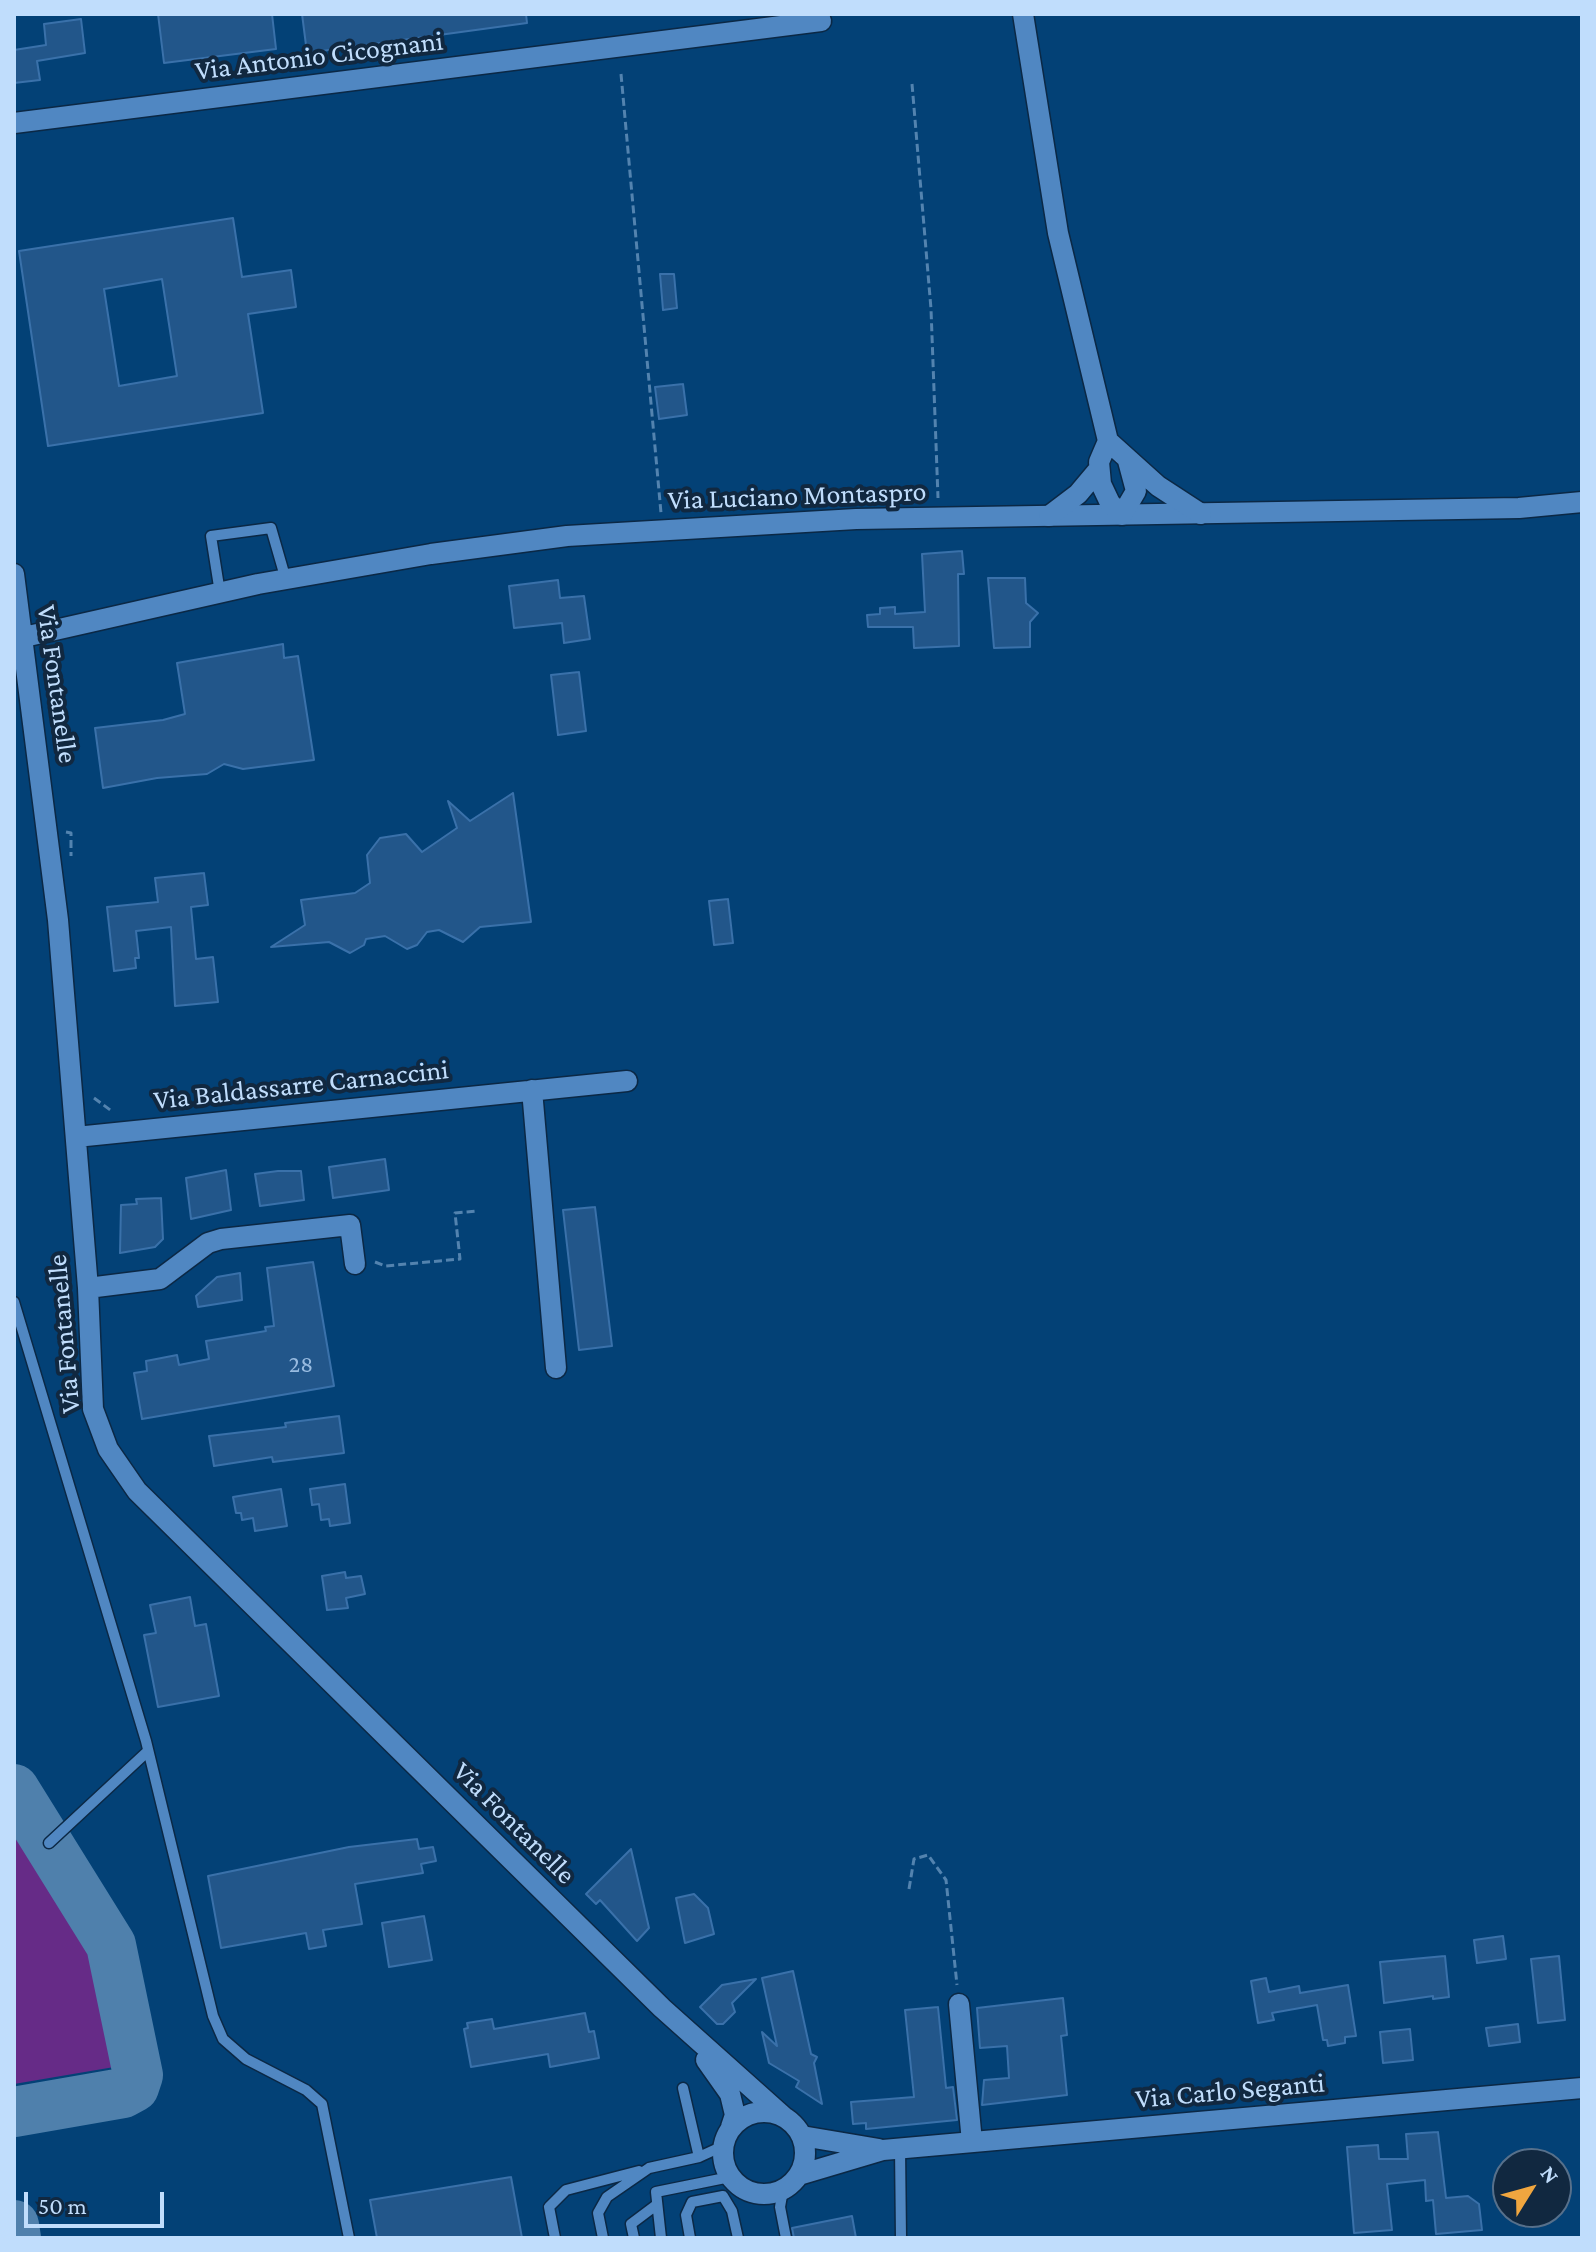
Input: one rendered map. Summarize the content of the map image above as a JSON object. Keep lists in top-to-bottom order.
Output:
{
  "streets": {
    "street": [
      "Via Antonio Cicognani",
      "Via Luciano Montaspro",
      "Via Fontanelle",
      "Via Baldassarre Carnaccini",
      "Via Carlo Seganti"
    ]
  },
  "crossings": [
    ["Via Luciano Montaspro", "Via Fontanelle"],
    ["Via Fontanelle", "Via Baldassarre Carnaccini"],
    ["Via Fontanelle", "Via Carlo Seganti"]
  ],
  "house_numbers": ["28"],
  "scale_bar": "50 m",
  "north": "top right"
}
